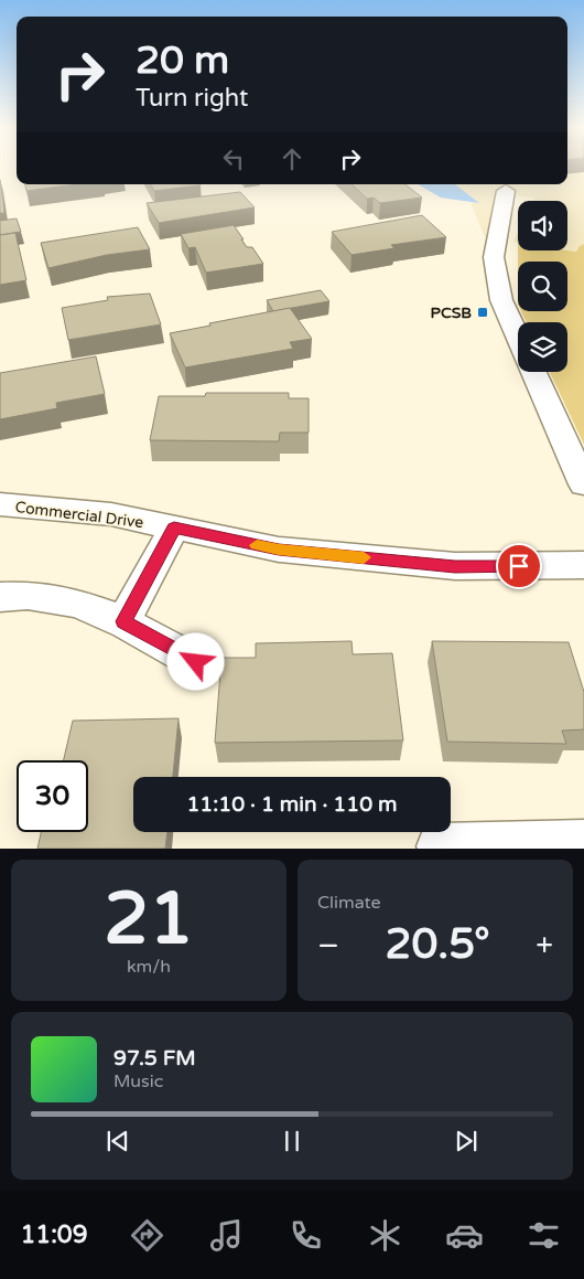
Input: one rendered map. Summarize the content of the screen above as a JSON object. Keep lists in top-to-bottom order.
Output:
{
  "streets": {
    "street": ["Commercial Drive"]
  },
  "places": {
    "transit": ["PCSB"]
  },
  "page": {
    "turn": ["20 m", "Turn right"],
    "limit": "30",
    "trip": "11:10 · 1 min · 110 m",
    "tile": [
      ["21", "km/h"],
      "Climate"
    ],
    "heat": ["−", "20.5°", "+"],
    "song": ["97.5 FM", "Music"],
    "tabs": "11:09"
  }
}
